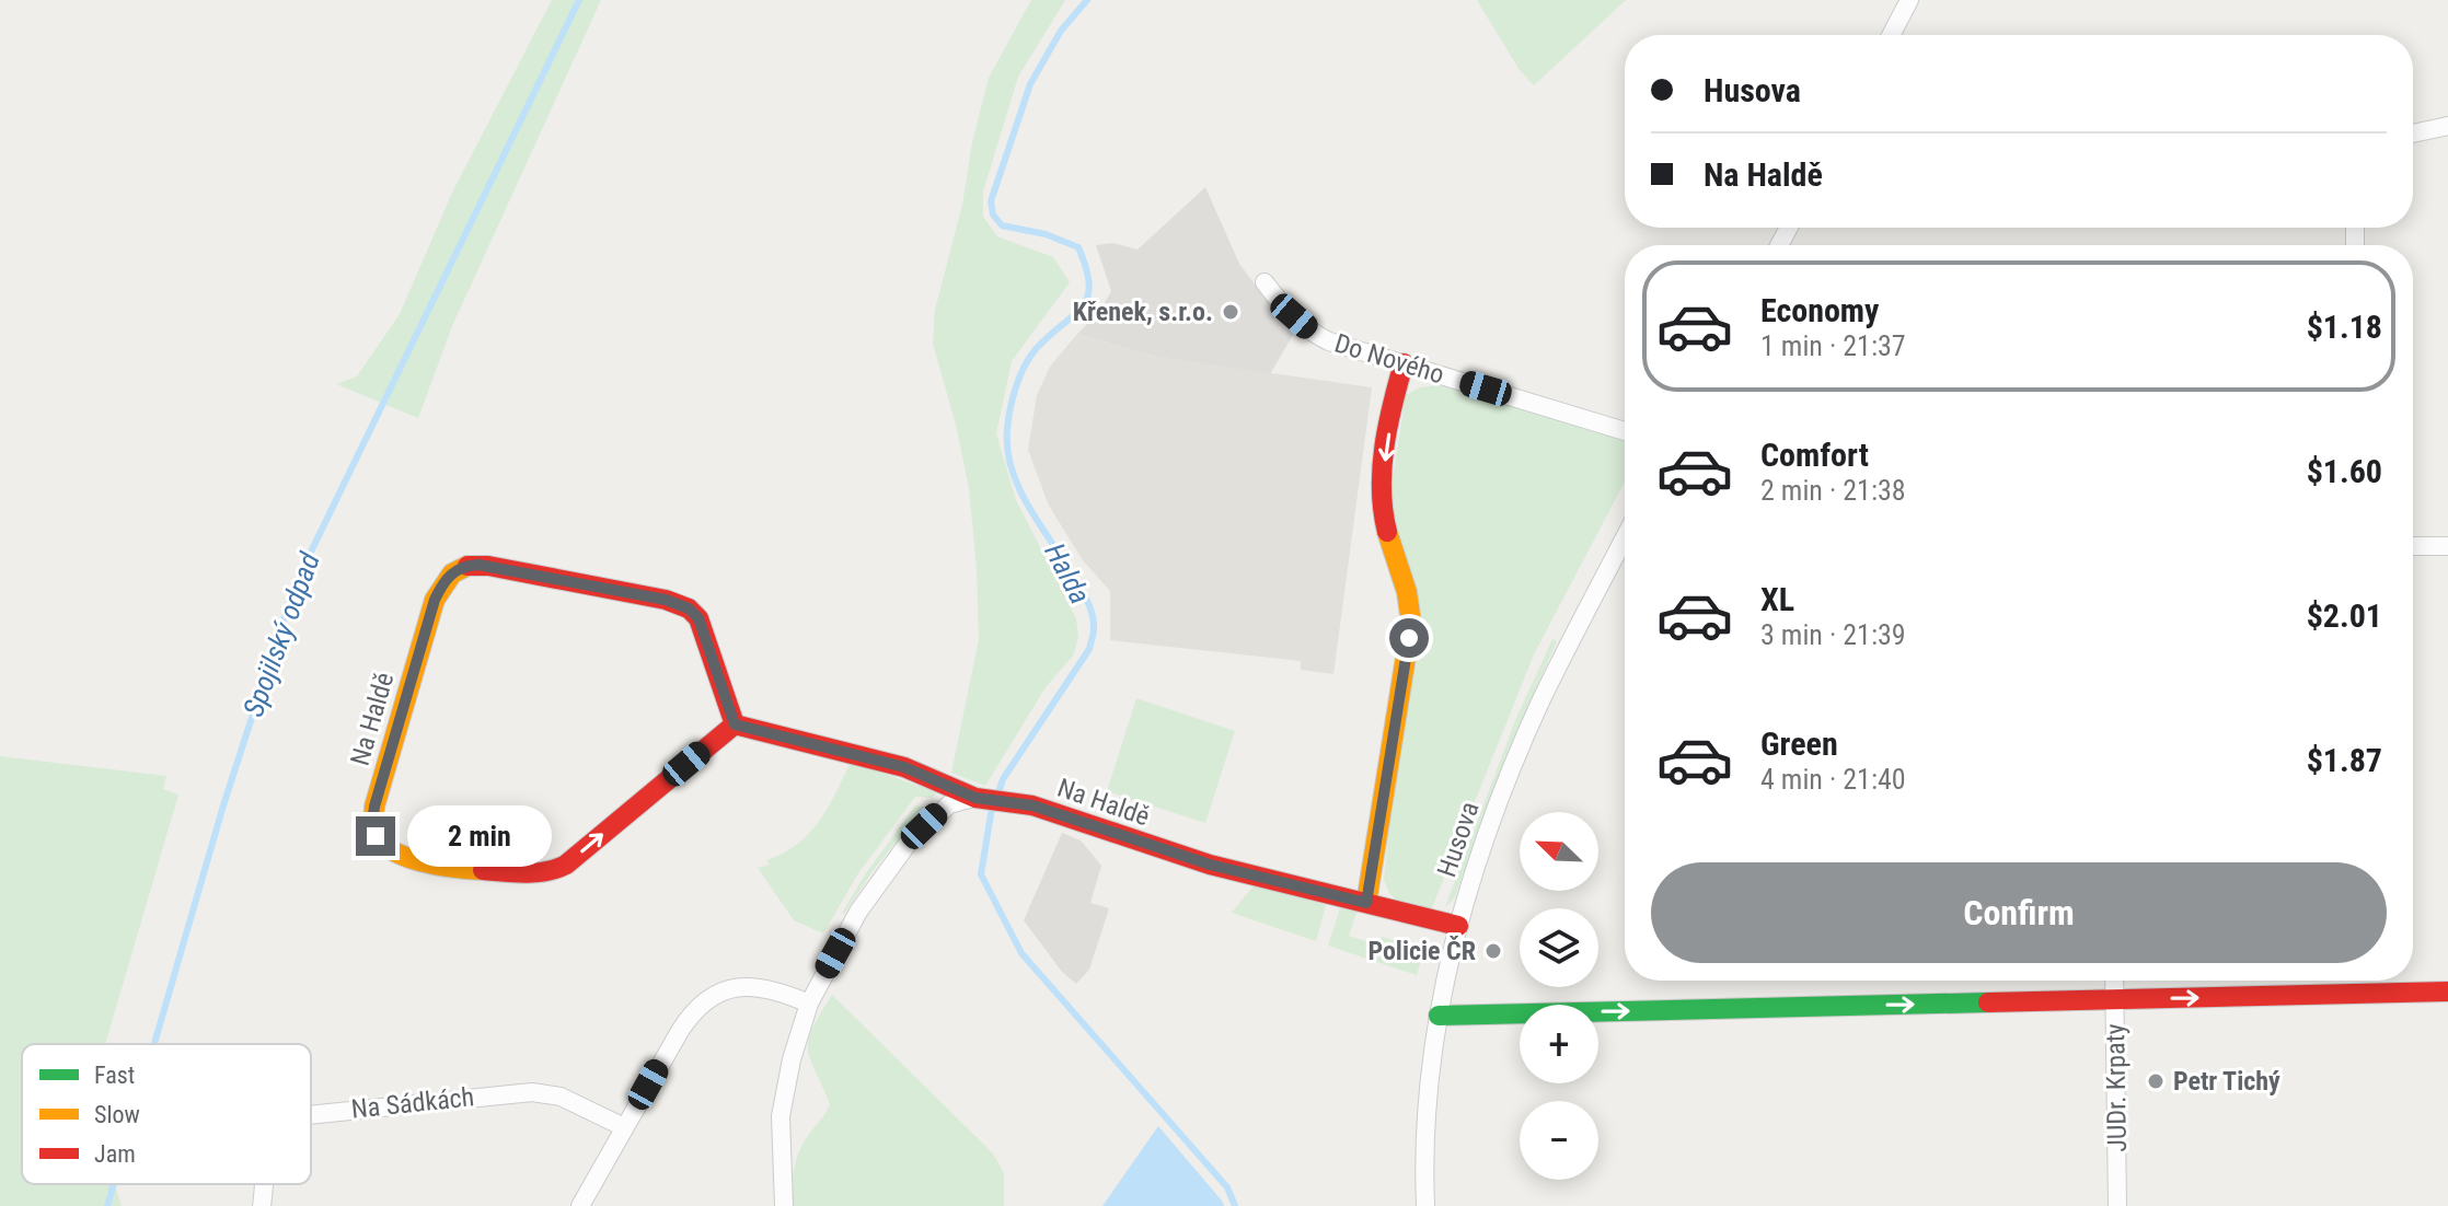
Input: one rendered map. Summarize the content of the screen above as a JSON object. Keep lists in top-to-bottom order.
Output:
{
  "streets": {
    "street": [
      "Do Nového",
      "Na Haldě",
      "Husova",
      "JUDr. Krpaty",
      "Na Sádkách"
    ]
  },
  "crossings": [
    ["Na Haldě", "Husova"]
  ],
  "water": ["Halda", "Spojilský odpad"],
  "places": ["Křenek, s.r.o.", "Policie ČR", "Petr Tichý"],
  "legend": ["Fast", "Slow", "Jam"],
  "north": "top left",
  "page": {
    "banner": ["Husova", "Na Haldě"],
    "list": [
      {
        "name": "Economy",
        "note": "1 min · 21:37",
        "value": "$1.18"
      },
      {
        "name": "Comfort",
        "note": "2 min · 21:38",
        "value": "$1.60"
      },
      {
        "name": "XL",
        "note": "3 min · 21:39",
        "value": "$2.01"
      },
      {
        "name": "Green",
        "note": "4 min · 21:40",
        "value": "$1.87"
      }
    ],
    "bubble": "2 min",
    "map_buttons": ["+", "−"],
    "buttons": "Confirm"
  }
}
